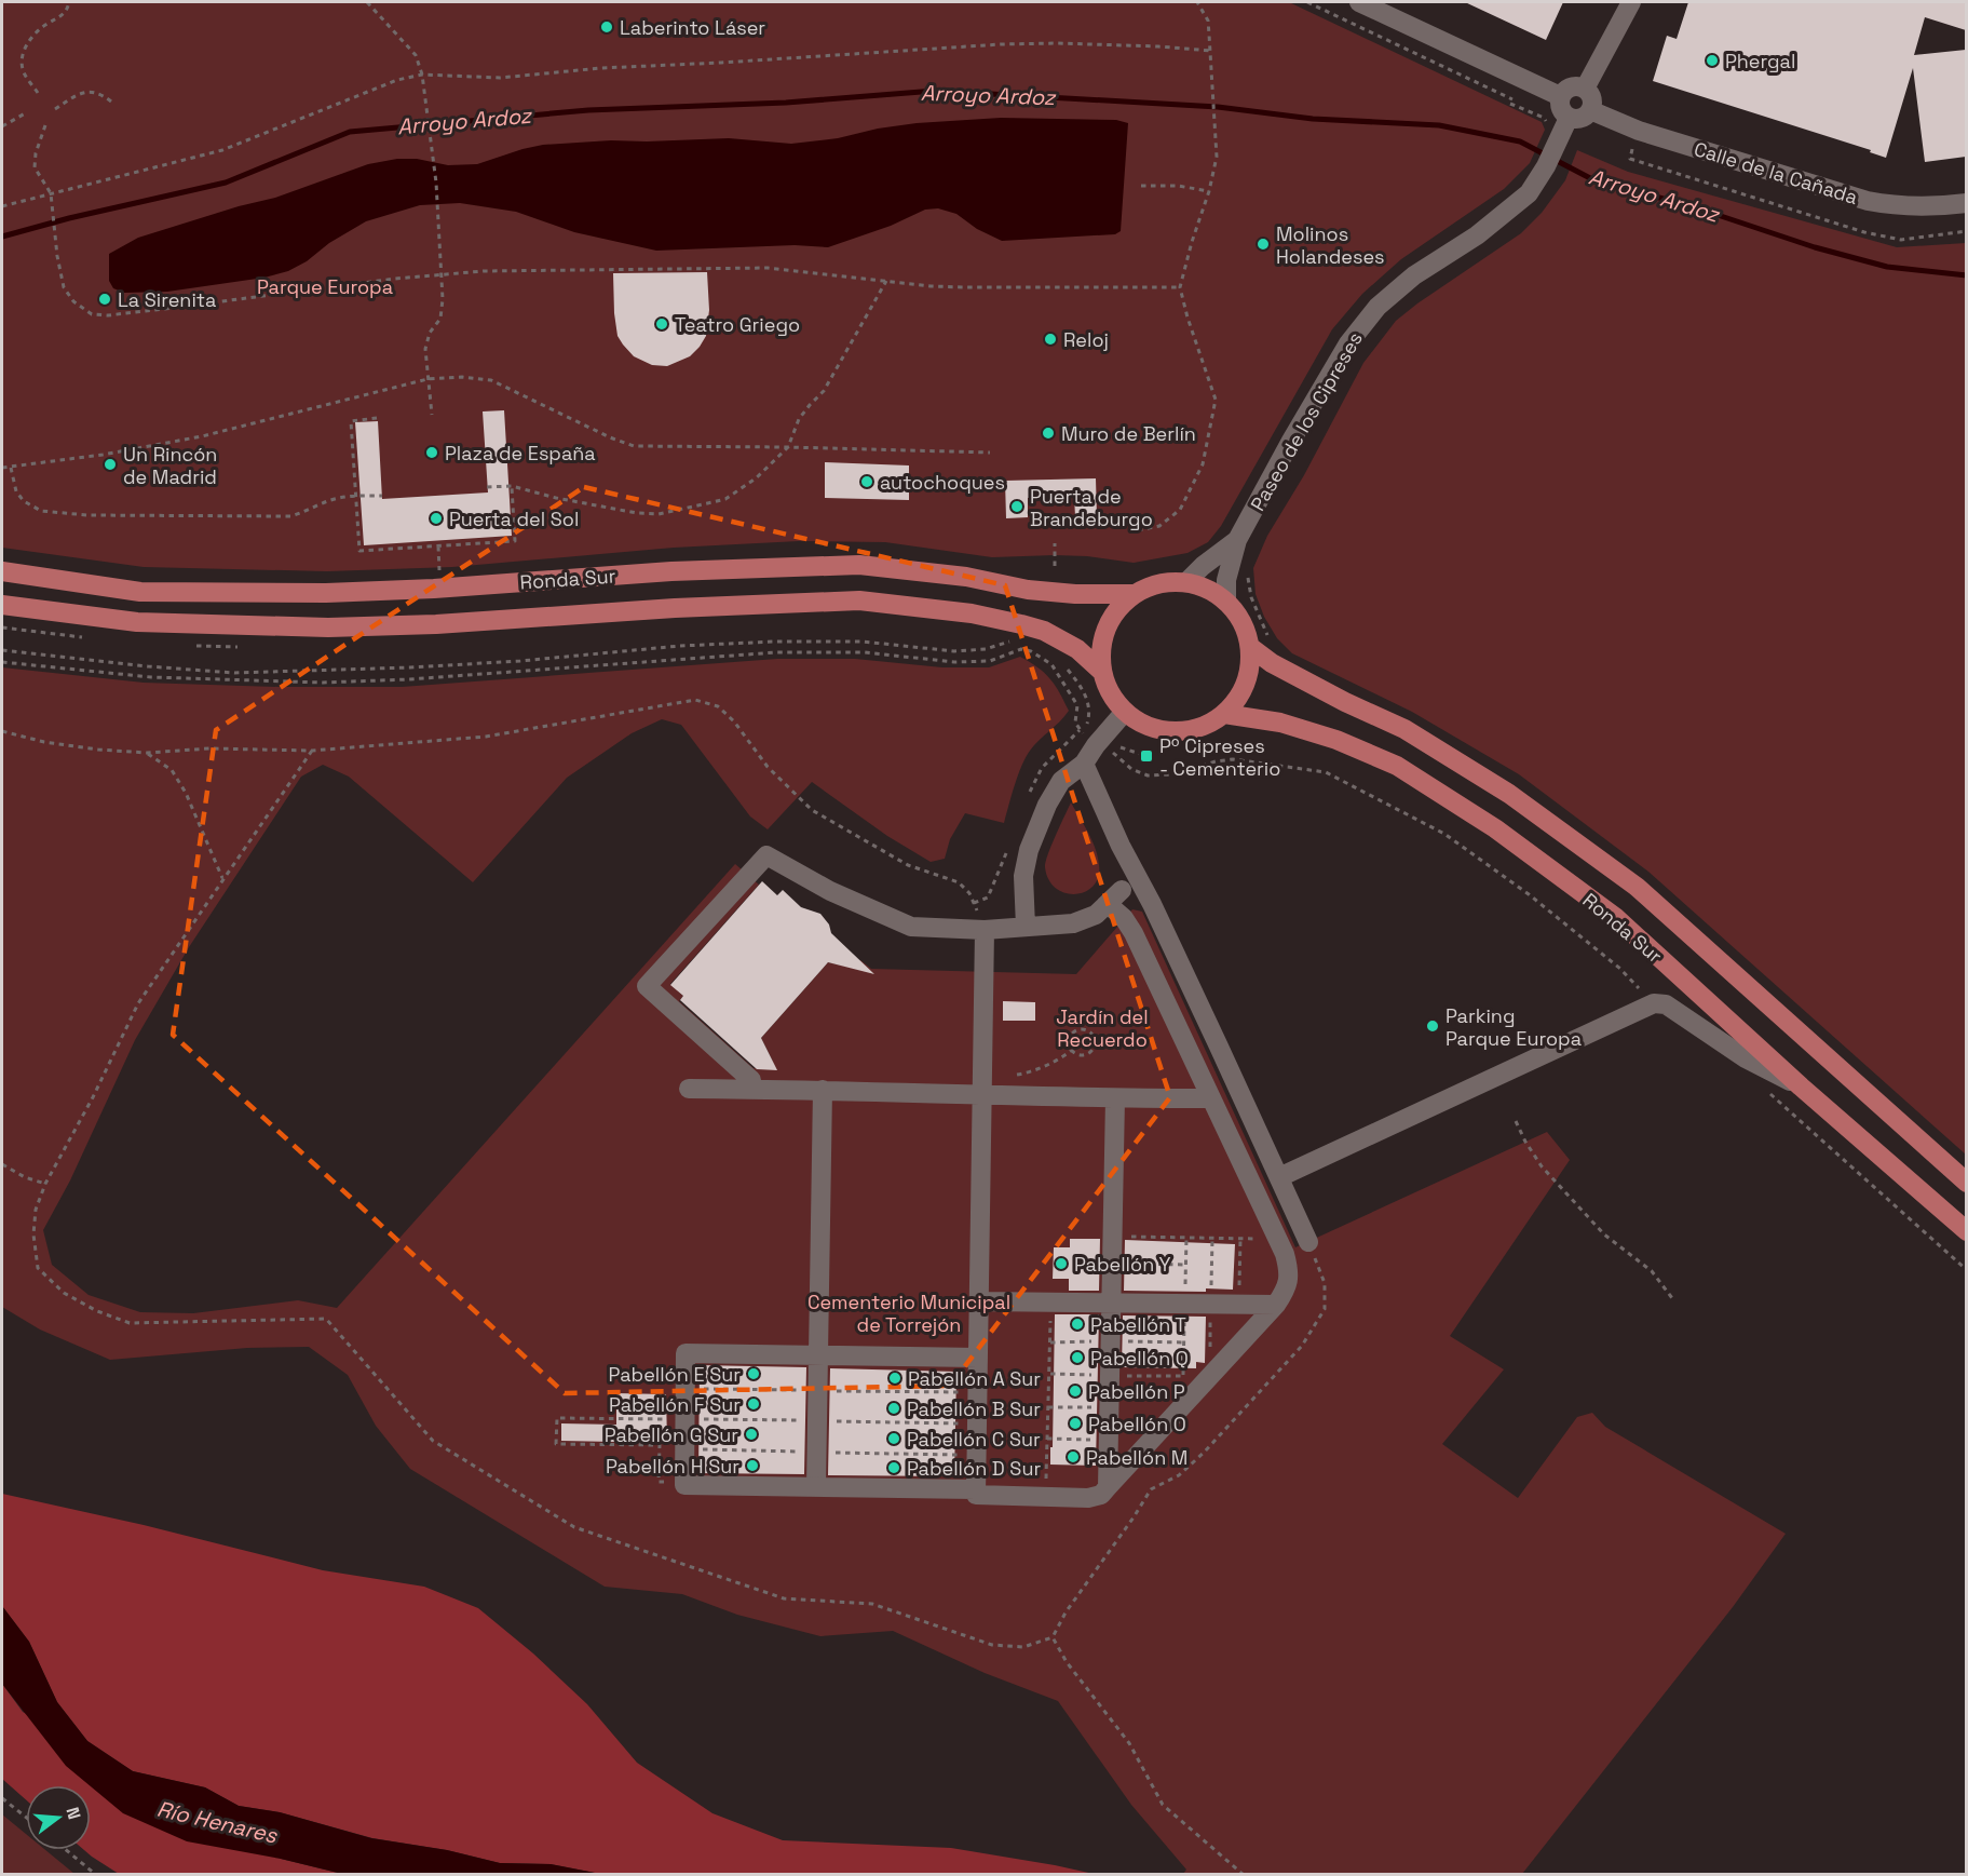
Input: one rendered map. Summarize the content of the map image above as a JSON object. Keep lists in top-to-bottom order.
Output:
{
  "streets": {
    "main road": ["Ronda Sur"],
    "street": ["Calle de la Cañada", "Paseo de los Cipreses"]
  },
  "crossings": [
    ["Calle de la Cañada", "Paseo de los Cipreses"],
    ["Paseo de los Cipreses", "Ronda Sur"]
  ],
  "water": ["Arroyo Ardoz", "Río Henares"],
  "parks": ["Parque Europa", "Jardín del Recuerdo", "Cementerio Municipal de Torrejón"],
  "places": {
    "other": [
      "Laberinto Láser",
      "Phergal",
      "Molinos Holandeses",
      "La Sirenita",
      "Teatro Griego",
      "Reloj",
      "Muro de Berlín",
      "Plaza de España",
      "Un Rincón de Madrid",
      "autochoques",
      "Puerta de Brandeburgo",
      "Puerta del Sol",
      "Parking Parque Europa",
      "Pabellón Y",
      "Pabellón T",
      "Pabellón Q",
      "Pabellón E Sur",
      "Pabellón A Sur",
      "Pabellón P",
      "Pabellón F Sur",
      "Pabellón B Sur",
      "Pabellón O",
      "Pabellón G Sur",
      "Pabellón C Sur",
      "Pabellón M",
      "Pabellón H Sur",
      "Pabellón D Sur"
    ],
    "transit": ["Pº Cipreses - Cementerio"]
  },
  "north": "right"
}
